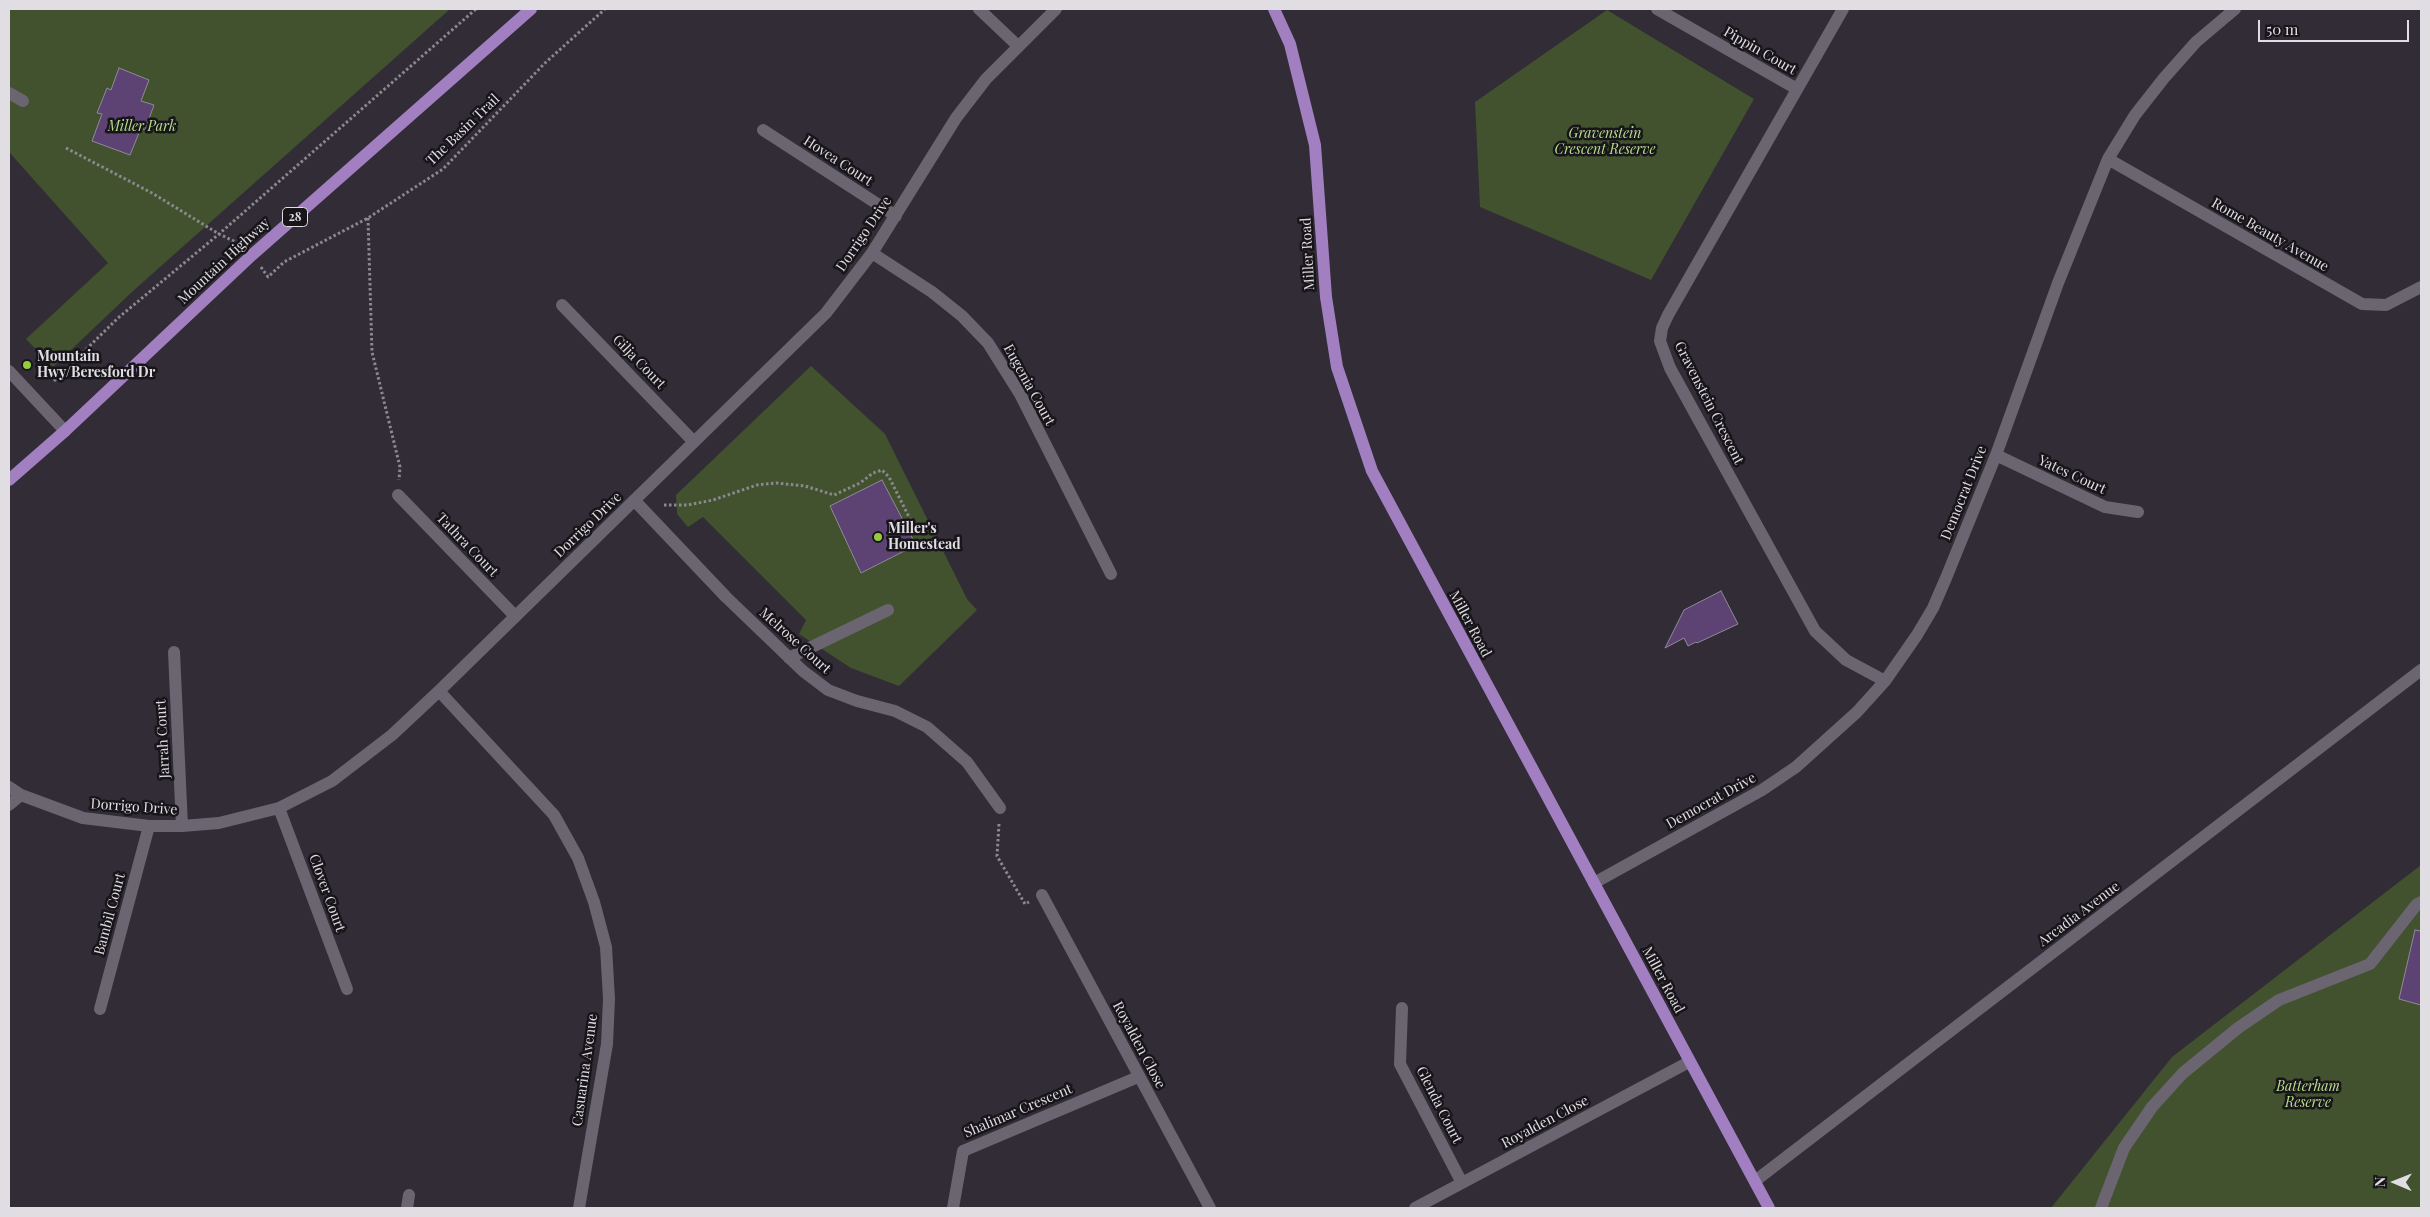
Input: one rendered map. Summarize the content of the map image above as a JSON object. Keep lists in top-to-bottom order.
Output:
{
  "streets": {
    "main road": ["28", "Miller Road", "Mountain Highway"],
    "street": [
      "Pippin Court",
      "Hovea Court",
      "Dorrigo Drive",
      "Rome Beauty Avenue",
      "Gilja Court",
      "Eugenia Court",
      "Gravenstein Crescent",
      "Yates Court",
      "Democrat Drive",
      "Tathra Court",
      "Melrose Court",
      "Jarrah Court",
      "Clover Court",
      "Bambil Court",
      "Arcadia Avenue",
      "Royalden Close",
      "Casuarina Avenue",
      "Glenda Court",
      "Shalimar Crescent"
    ],
    "path": ["The Basin Trail"]
  },
  "crossings": [
    ["Pippin Court", "Gravenstein Crescent"],
    ["Hovea Court", "Dorrigo Drive"],
    ["Dorrigo Drive", "Gilja Court"],
    ["Dorrigo Drive", "Eugenia Court"],
    ["Dorrigo Drive", "Tathra Court"],
    ["Dorrigo Drive", "Melrose Court"],
    ["Dorrigo Drive", "Jarrah Court"],
    ["Dorrigo Drive", "Clover Court"],
    ["Dorrigo Drive", "Bambil Court"],
    ["Dorrigo Drive", "Casuarina Avenue"],
    ["Rome Beauty Avenue", "Democrat Drive"],
    ["Miller Road", "Democrat Drive"],
    ["Miller Road", "Arcadia Avenue"],
    ["Miller Road", "Royalden Close"],
    ["Gravenstein Crescent", "Democrat Drive"],
    ["Yates Court", "Democrat Drive"],
    ["Royalden Close", "Glenda Court"],
    ["Royalden Close", "Shalimar Crescent"]
  ],
  "parks": ["Miller Park", "Gravenstein Crescent Reserve", "Batterham Reserve"],
  "places": ["Mountain Hwy/Beresford Dr", "Miller's Homestead"],
  "scale_bar": "50 m",
  "north": "left"
}
